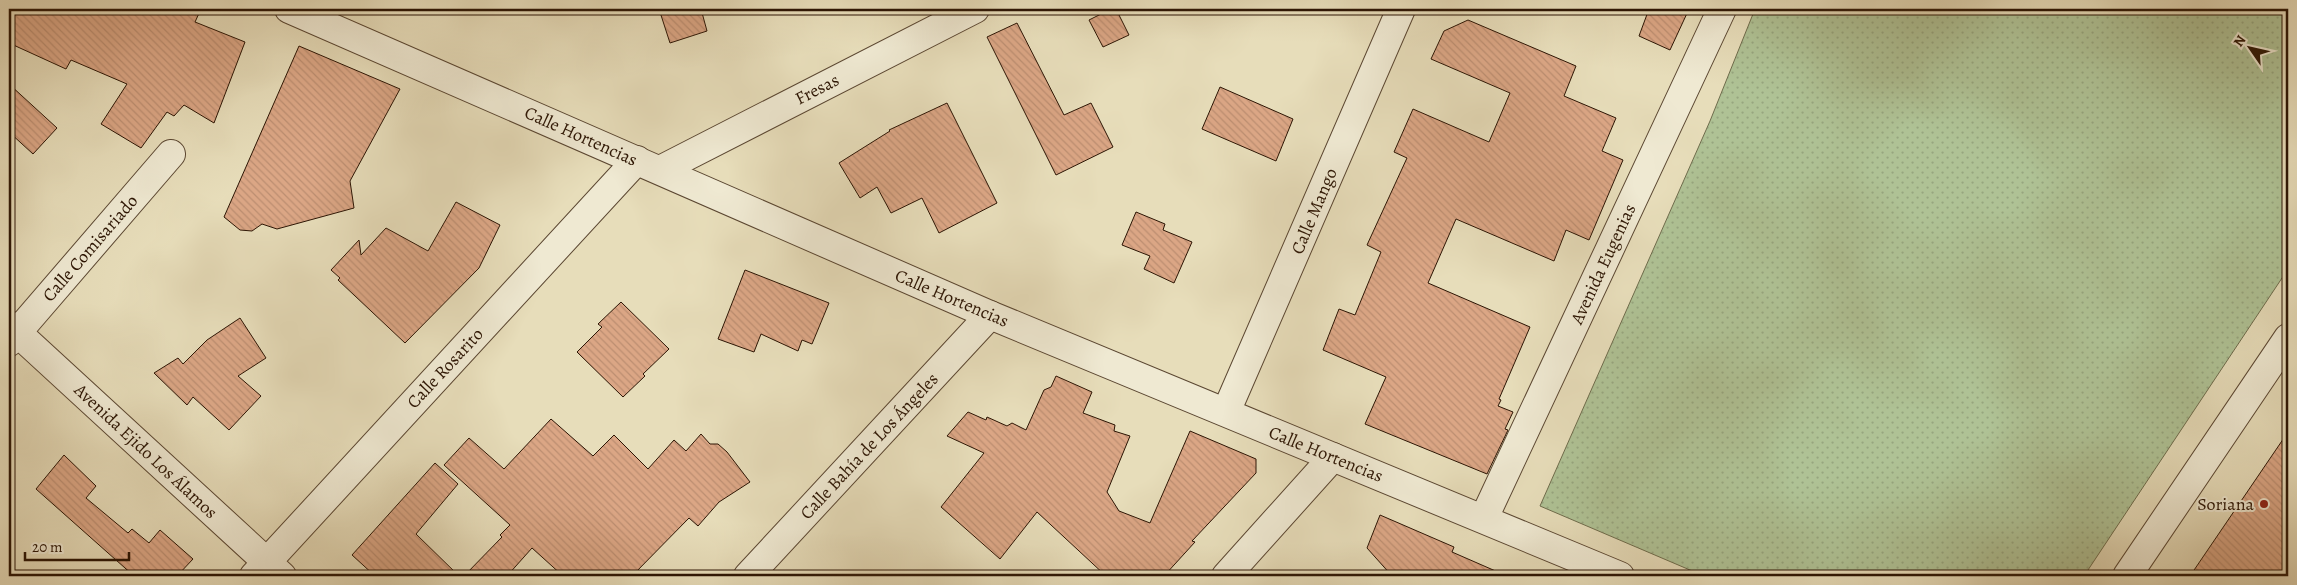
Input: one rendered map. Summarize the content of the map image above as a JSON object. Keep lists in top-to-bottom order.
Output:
{
  "streets": {
    "street": [
      "Fresas",
      "Calle Hortencias",
      "Calle Mango",
      "Calle Comisariado",
      "Avenida Eugenias",
      "Calle Rosarito",
      "Calle Bahía de Los Ángeles",
      "Avenida Ejido Los Álamos"
    ]
  },
  "crossings": [
    ["Fresas", "Calle Hortencias"],
    ["Fresas", "Calle Rosarito"],
    ["Calle Hortencias", "Calle Mango"],
    ["Calle Hortencias", "Avenida Eugenias"],
    ["Calle Hortencias", "Calle Rosarito"],
    ["Calle Hortencias", "Calle Bahía de Los Ángeles"],
    ["Calle Comisariado", "Avenida Ejido Los Álamos"],
    ["Calle Rosarito", "Avenida Ejido Los Álamos"]
  ],
  "places": ["Soriana"],
  "scale_bar": "20 m",
  "north": "top left"
}
